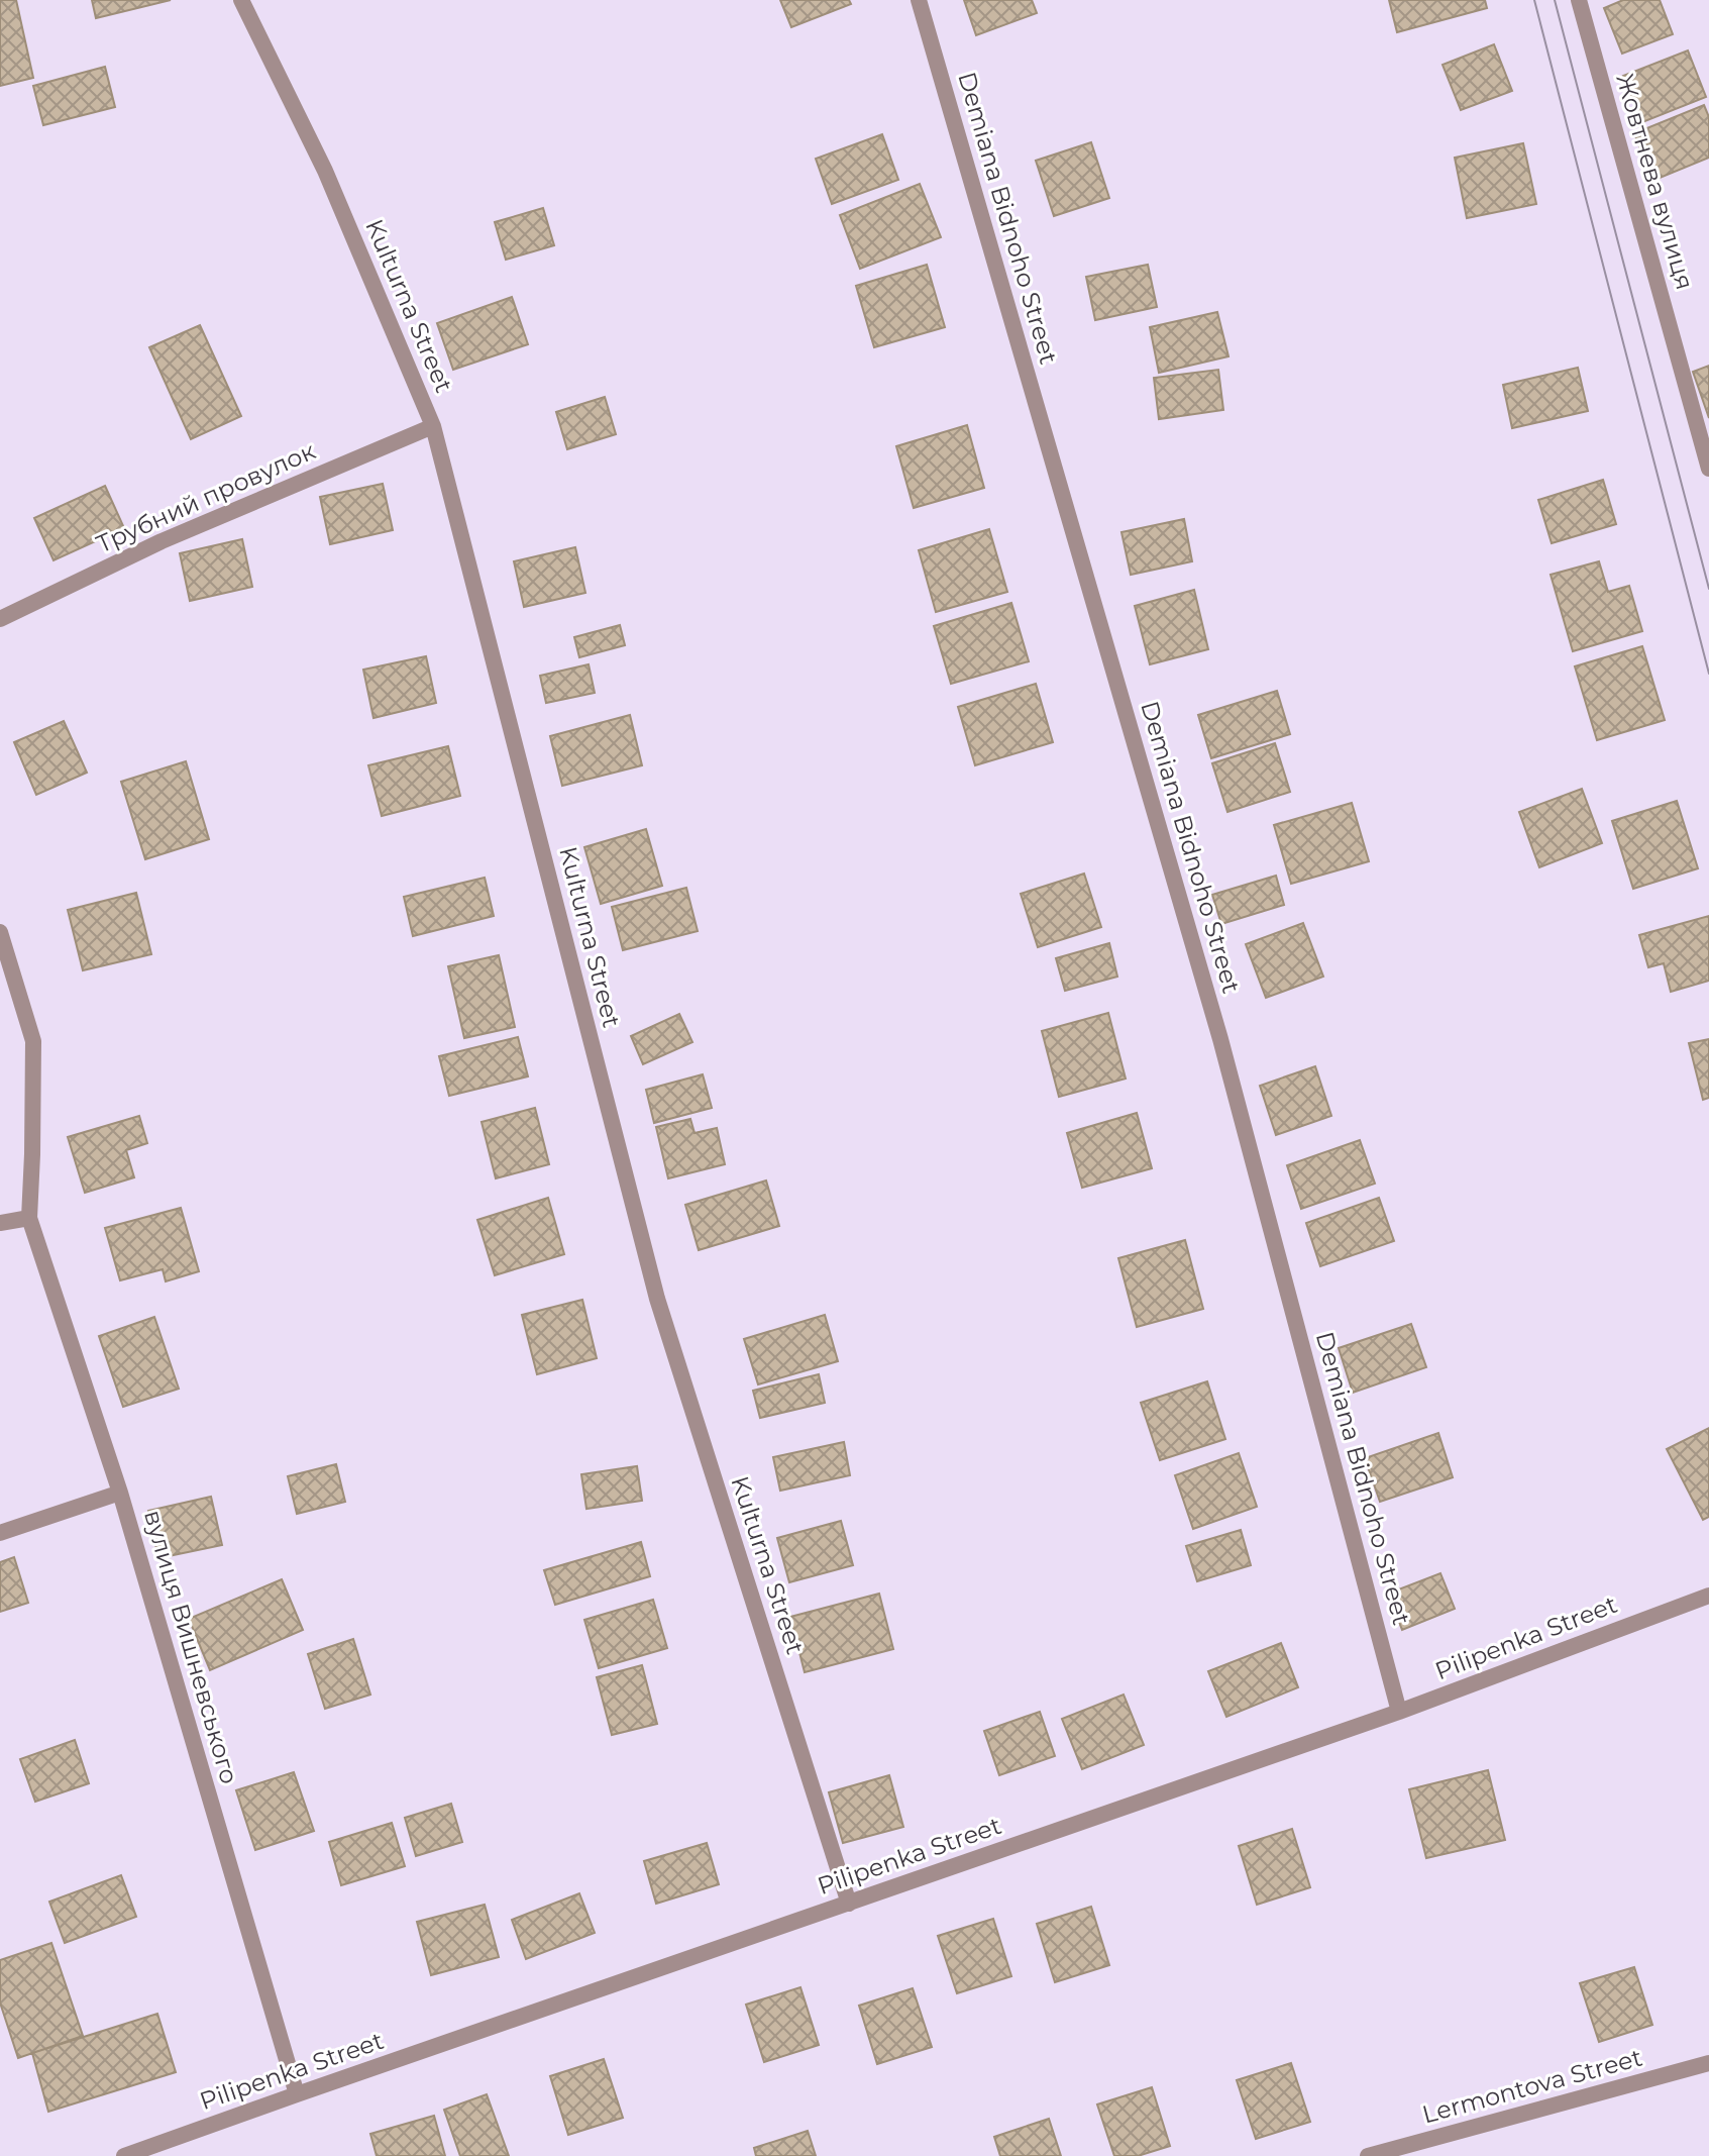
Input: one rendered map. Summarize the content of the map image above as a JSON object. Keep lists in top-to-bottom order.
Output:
{
  "streets": {
    "street": [
      "Жовтнева вулиця",
      "Demiana Bidnoho Street",
      "Kulturna Street",
      "Трубний провулок",
      "Pilipenka Street",
      "вулиця Вишневського",
      "Lermontova Street"
    ]
  },
  "crossings": [
    ["Demiana Bidnoho Street", "Pilipenka Street"],
    ["Kulturna Street", "Трубний провулок"],
    ["Kulturna Street", "Pilipenka Street"],
    ["Pilipenka Street", "вулиця Вишневського"]
  ]
}
